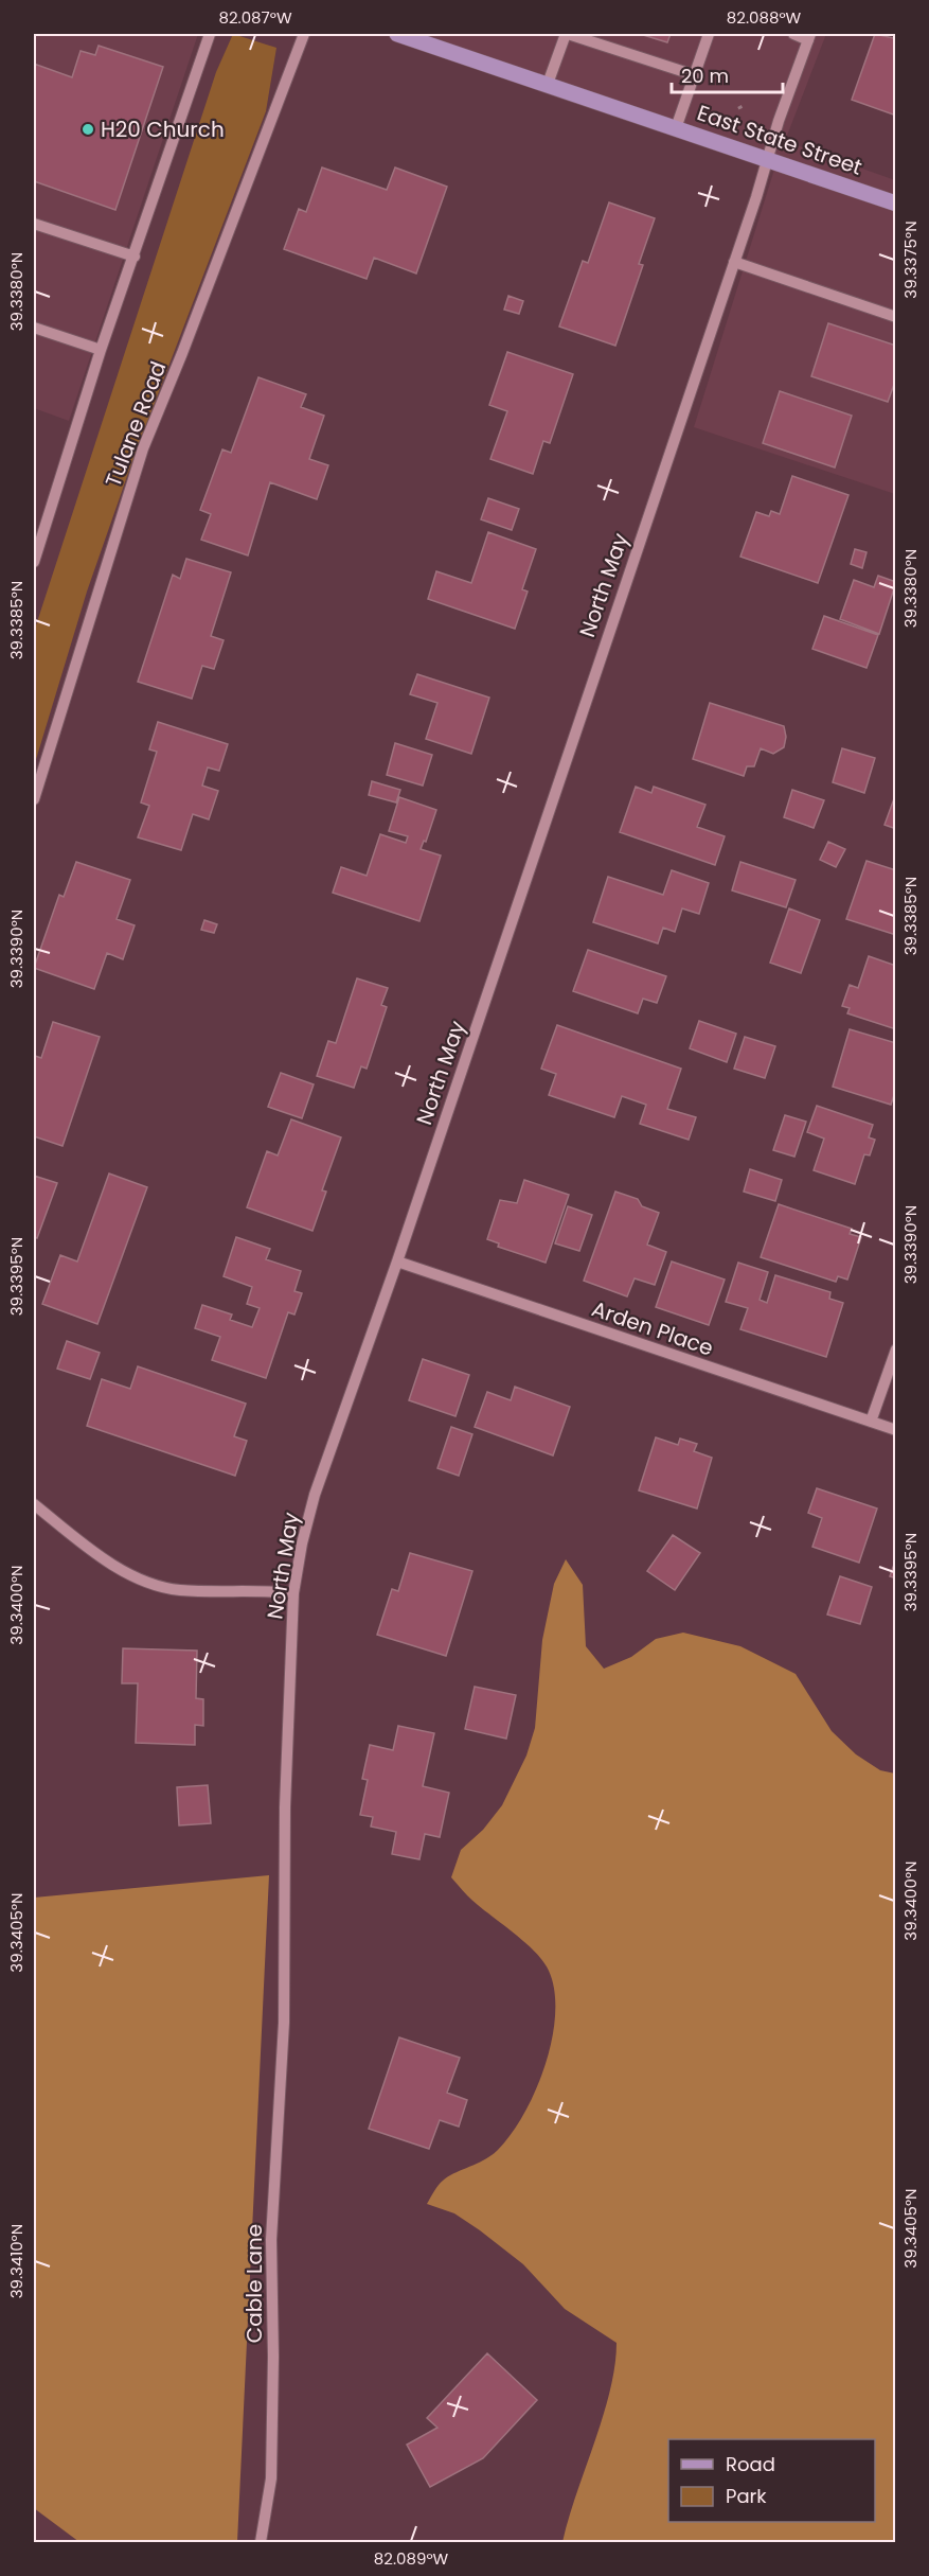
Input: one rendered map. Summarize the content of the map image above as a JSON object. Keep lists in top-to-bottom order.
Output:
{
  "streets": {
    "main road": ["East State Street"],
    "street": [
      "Tulane Road",
      "North May",
      "Arden Place",
      "Cable Lane"
    ]
  },
  "crossings": [
    ["East State Street", "North May"],
    ["North May", "Arden Place"],
    ["North May", "Cable Lane"]
  ],
  "places": ["H20 Church"],
  "legend": ["Road", "Park"],
  "scale_bar": "20 m",
  "coordinates": [
    "82.087°W",
    "82.088°W",
    "39.3375°N",
    "39.3380°N",
    "39.3385°N",
    "39.3390°N",
    "39.3395°N",
    "39.3400°N",
    "39.3405°N",
    "39.3410°N",
    "82.089°W"
  ]
}
